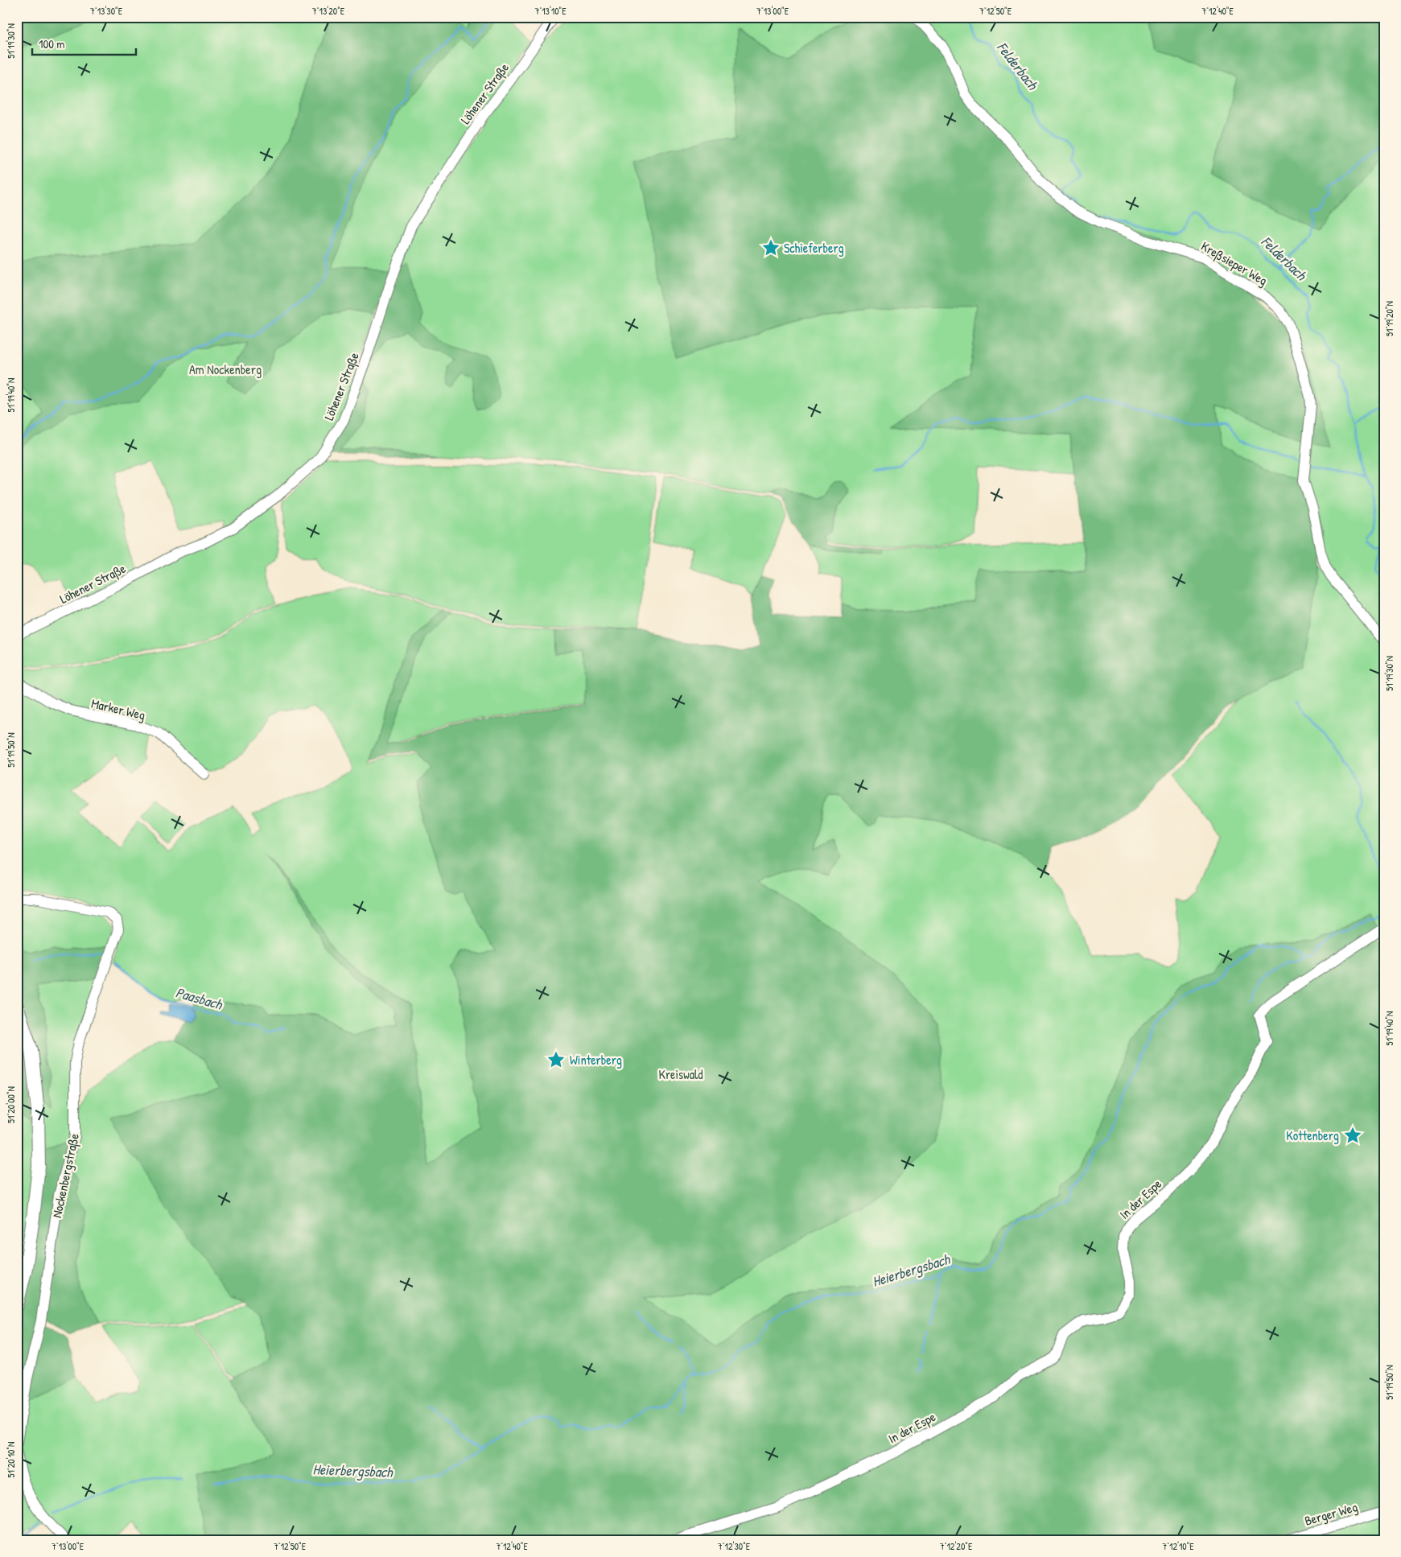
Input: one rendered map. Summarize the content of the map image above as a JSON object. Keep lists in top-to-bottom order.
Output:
{
  "streets": {
    "main road": ["Nockenbergstraße"],
    "street": [
      "Löhener Straße",
      "Kreßsieper Weg",
      "Marker Weg",
      "In der Espe",
      "Berger Weg"
    ]
  },
  "water": ["Felderbach", "Paasbach", "Heierbergsbach"],
  "parks": ["Am Nockenberg", "Kreiswald"],
  "places": {
    "place": ["Schieferberg", "Winterberg", "Kottenberg"]
  },
  "scale_bar": "100 m",
  "coordinates": [
    "7°13'30\"E",
    "7°13'20\"E",
    "7°13'10\"E",
    "7°13'00\"E",
    "7°12'50\"E",
    "7°12'40\"E",
    "51°19'30\"N",
    "51°19'20\"N",
    "51°19'40\"N",
    "51°19'50\"N",
    "51°20'00\"N",
    "51°20'10\"N",
    "7°12'30\"E",
    "7°12'20\"E",
    "7°12'10\"E"
  ]
}
